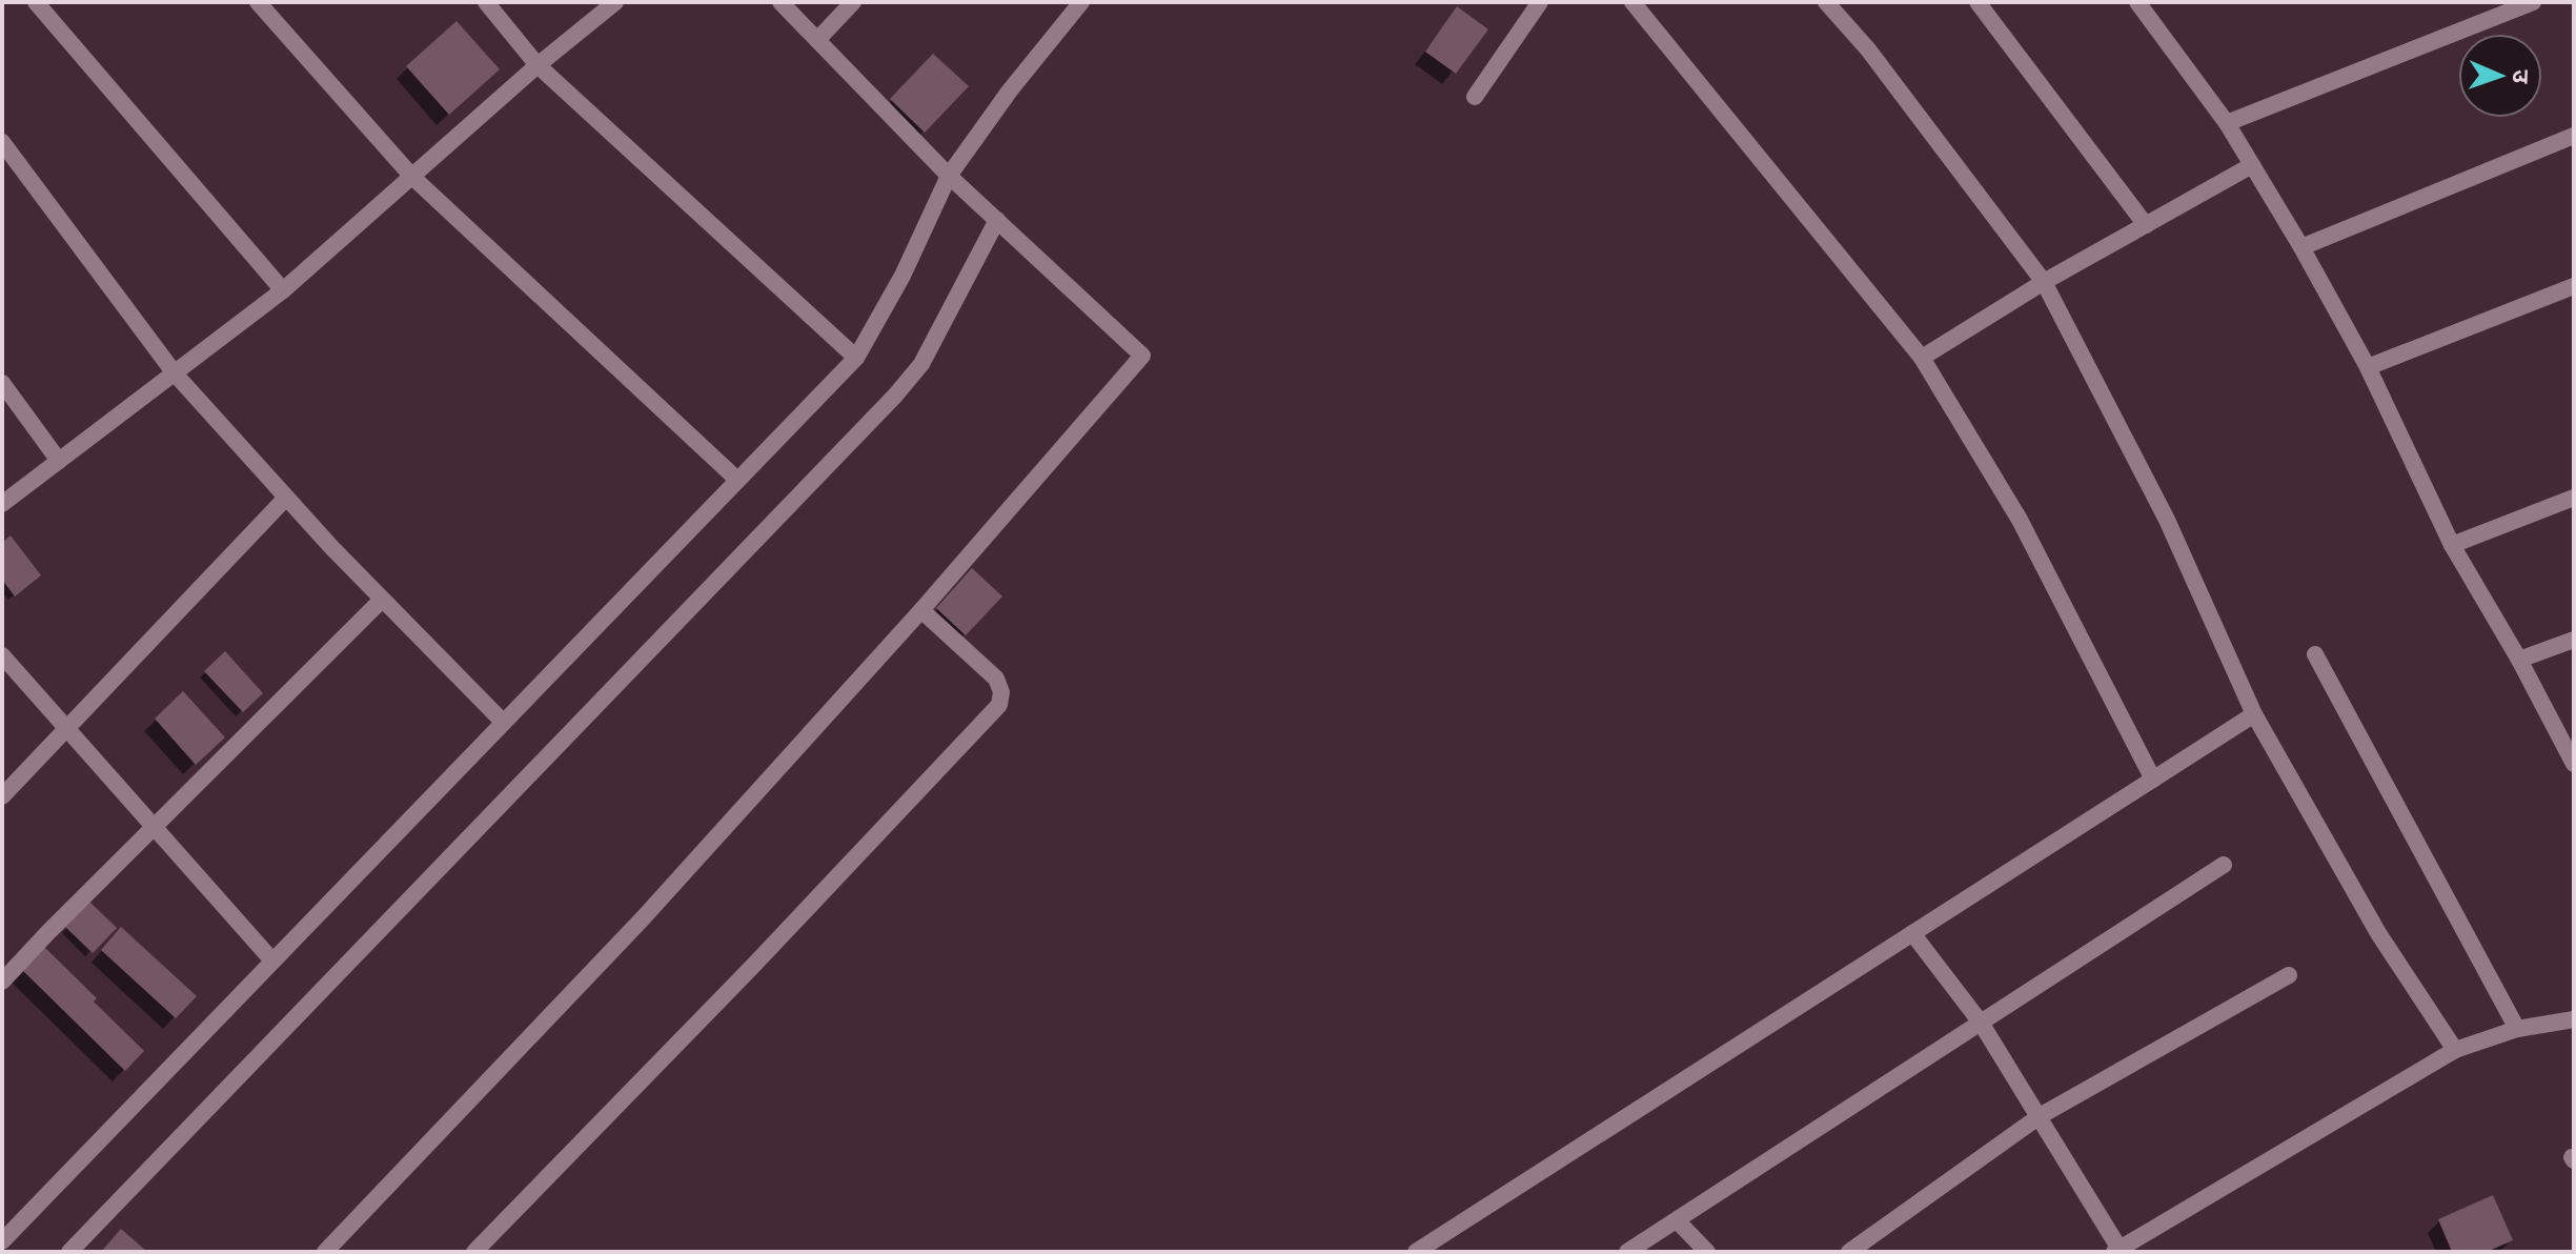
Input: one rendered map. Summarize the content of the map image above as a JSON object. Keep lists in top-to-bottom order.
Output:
{
  "north": "right"
}
